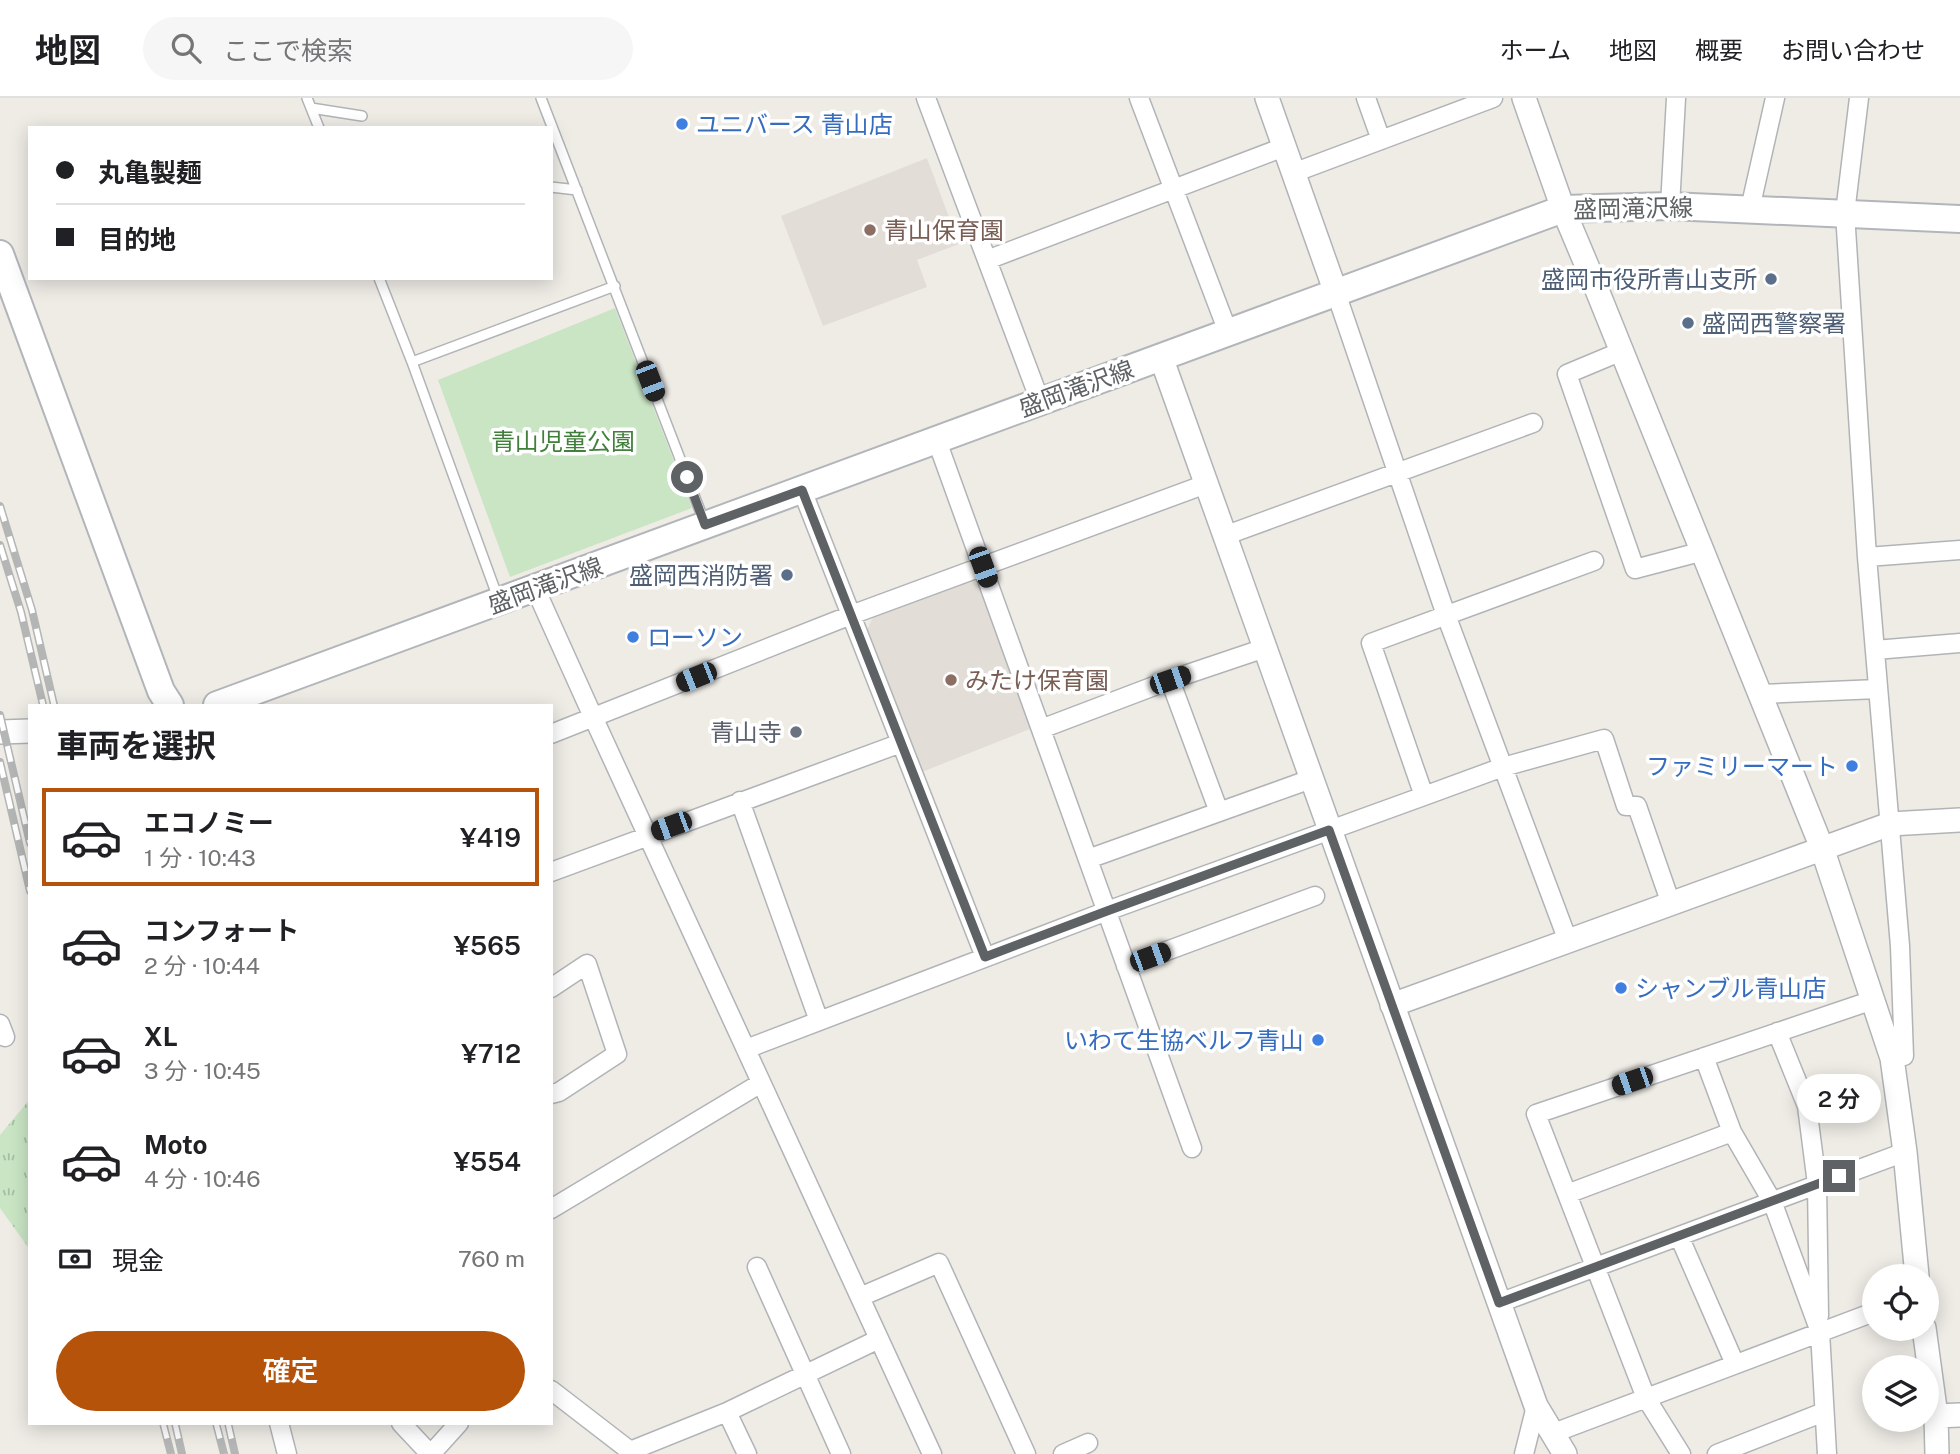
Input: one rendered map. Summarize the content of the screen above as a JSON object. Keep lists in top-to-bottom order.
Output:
{
  "streets": {
    "main road": ["盛岡滝沢線"]
  },
  "parks": ["青山児童公園"],
  "places": [
    "ユニバース 青山店",
    "青山保育園",
    "盛岡市役所青山支所",
    "盛岡西警察署",
    "盛岡西消防署",
    "ローソン",
    "みたけ保育園",
    "青山寺",
    "ファミリーマート",
    "シャンブル青山店",
    "いわて生協ベルフ青山"
  ],
  "page": {
    "header": "地図",
    "search": "ここで検索",
    "nav": [
      "ホーム",
      "地図",
      "概要",
      "お問い合わせ"
    ],
    "banner": ["丸亀製麺", "目的地"],
    "heading": "車両を選択",
    "list": [
      {
        "name": "エコノミー",
        "note": "1 分 · 10:43",
        "value": "¥419"
      },
      {
        "name": "コンフォート",
        "note": "2 分 · 10:44",
        "value": "¥565"
      },
      {
        "name": "XL",
        "note": "3 分 · 10:45",
        "value": "¥712"
      },
      {
        "name": "Moto",
        "note": "4 分 · 10:46",
        "value": "¥554"
      }
    ],
    "bubble": "2 分",
    "pay": ["現金", "760 m"],
    "buttons": "確定"
  }
}
